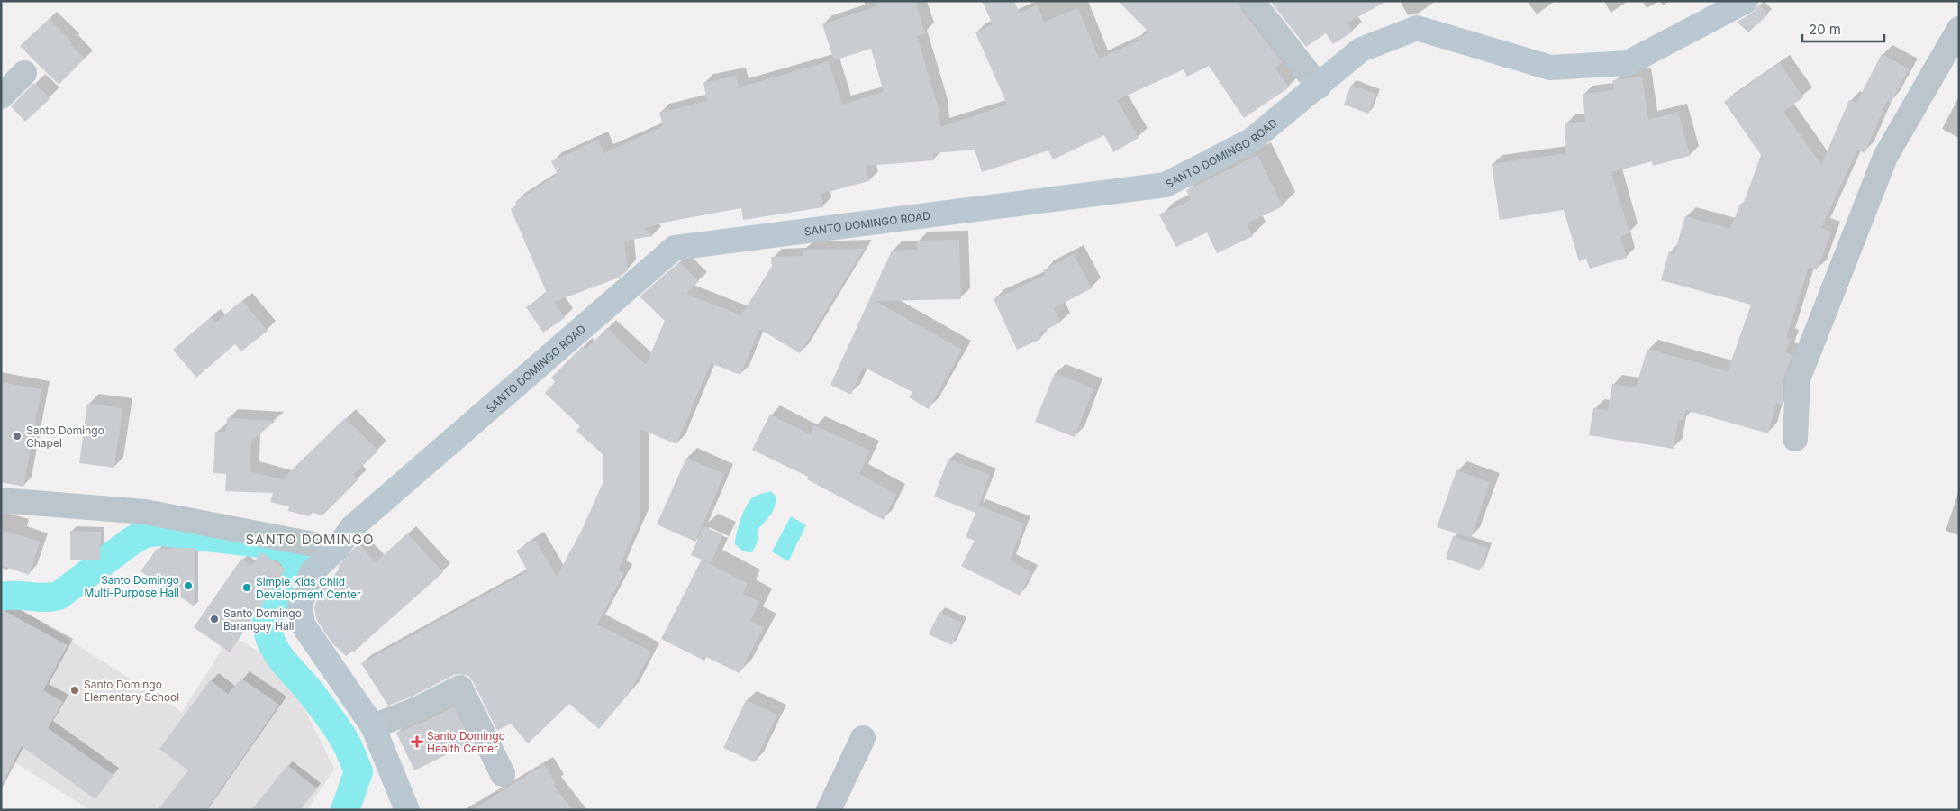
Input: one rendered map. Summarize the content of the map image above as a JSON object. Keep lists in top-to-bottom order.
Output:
{
  "streets": {
    "street": ["SANTO DOMINGO ROAD"]
  },
  "districts": ["SANTO DOMINGO"],
  "places": {
    "other": [
      "Santo Domingo Chapel",
      "Santo Domingo Multi-Purpose Hall",
      "Simple Kids Child Development Center",
      "Santo Domingo Barangay Hall",
      "Santo Domingo Elementary School"
    ],
    "health": ["Santo Domingo Health Center"]
  },
  "scale_bar": "20 m"
}
